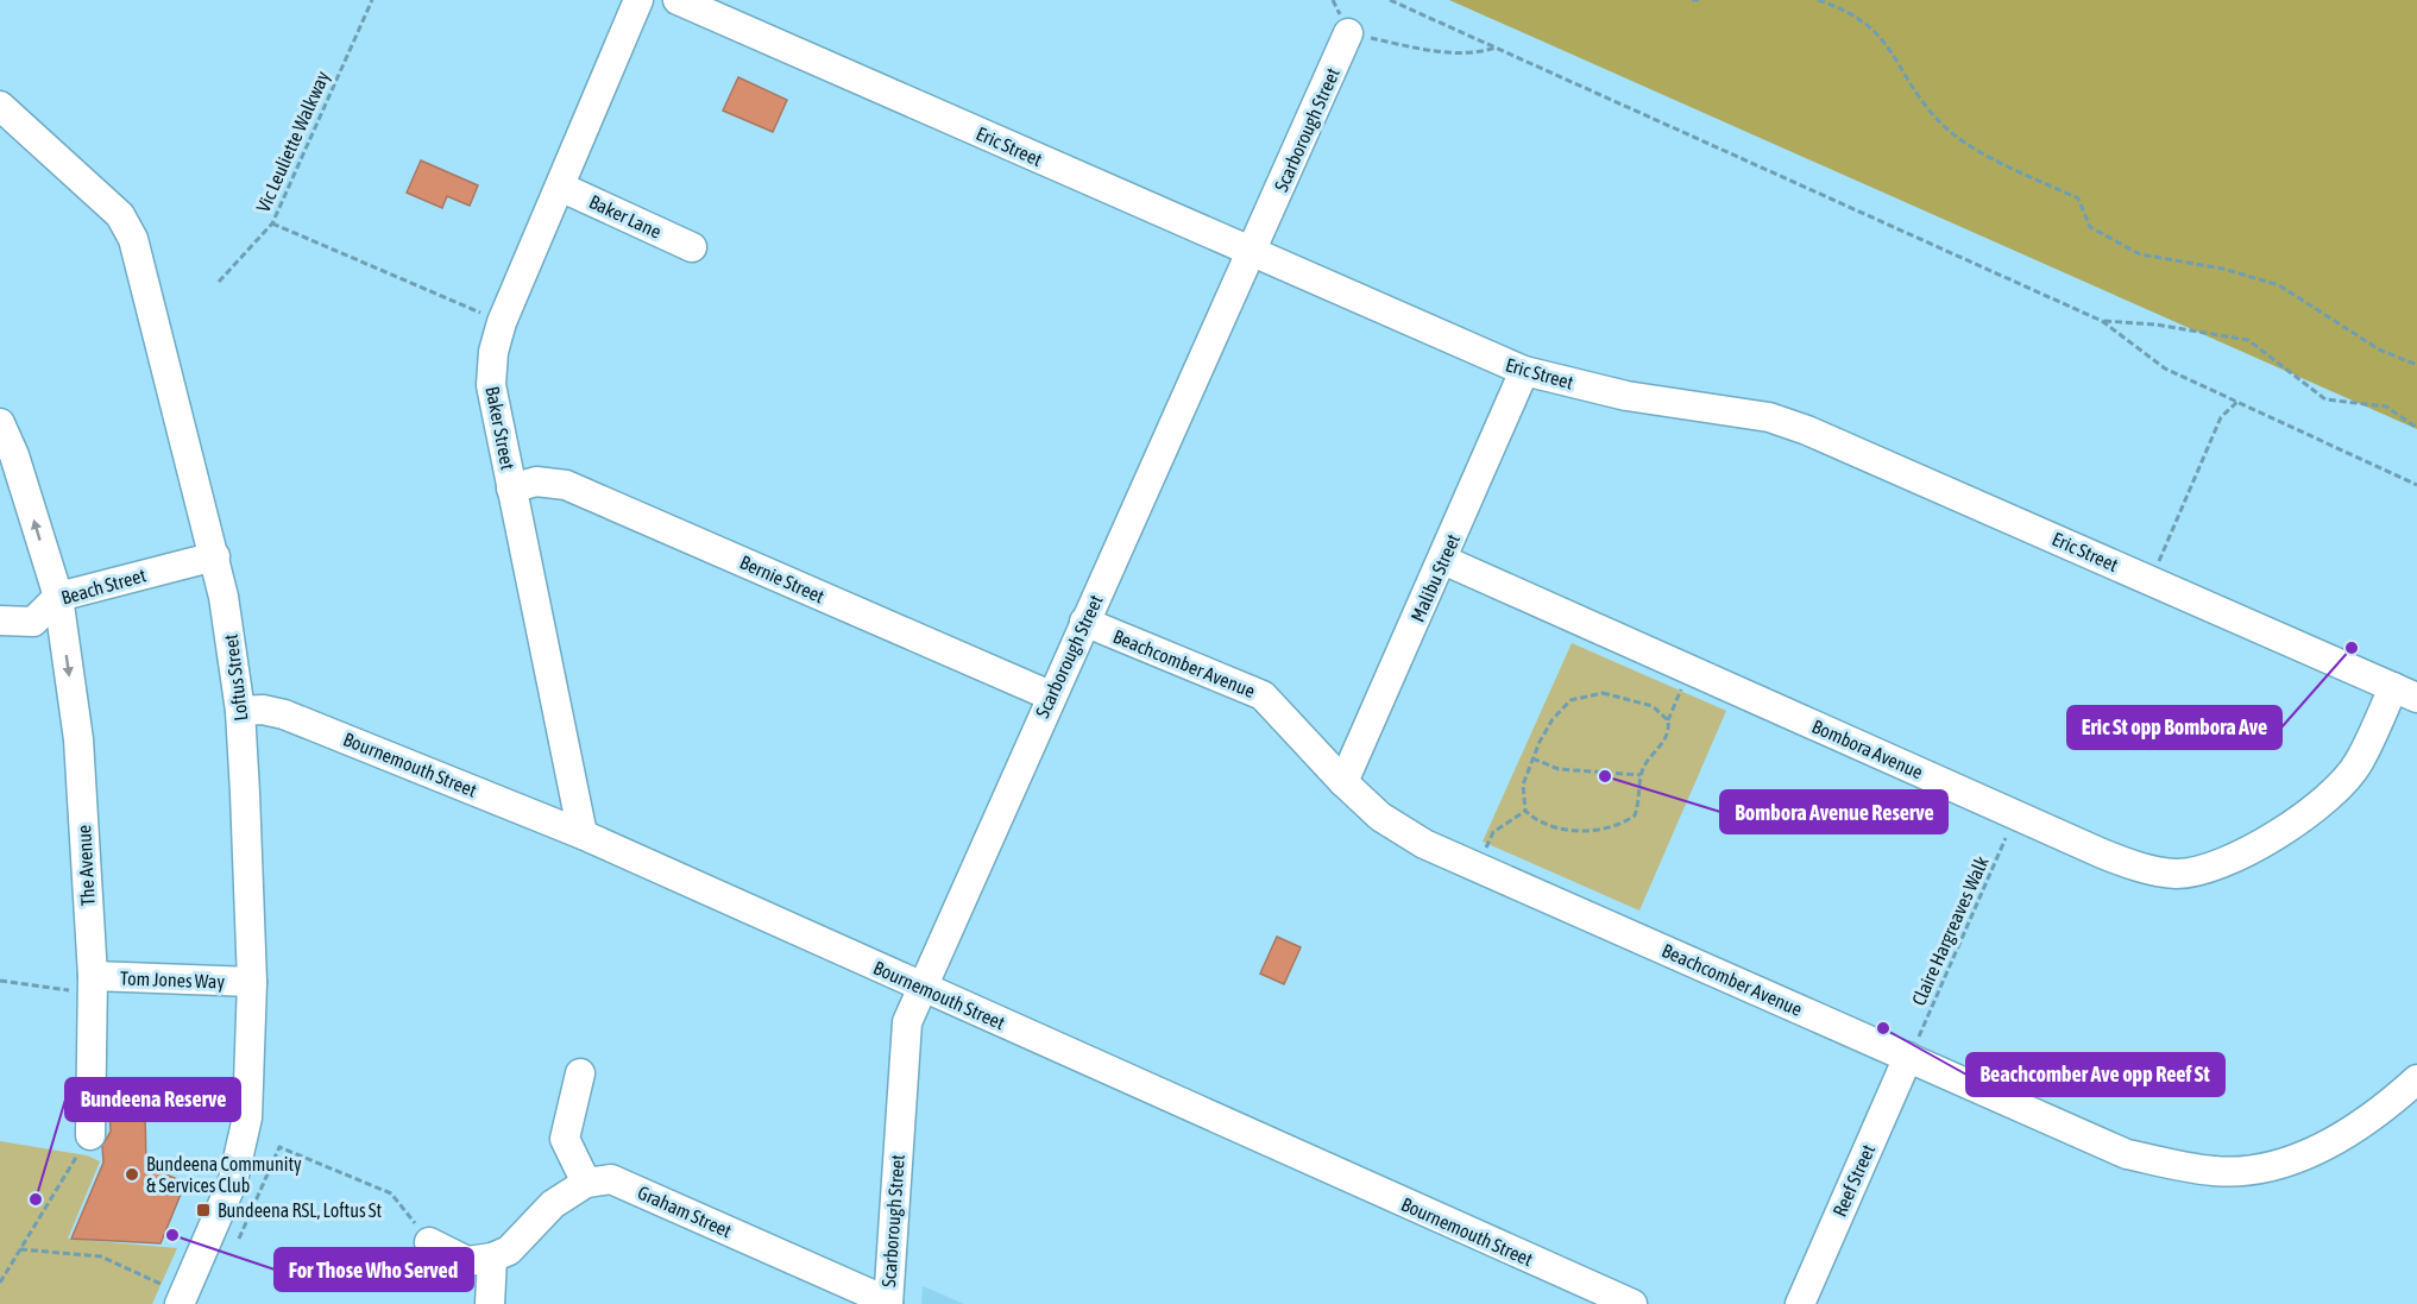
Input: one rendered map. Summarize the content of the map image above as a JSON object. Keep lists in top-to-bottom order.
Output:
{
  "streets": {
    "street": [
      "Scarborough Street",
      "Eric Street",
      "Baker Lane",
      "Baker Street",
      "Malibu Street",
      "Bernie Street",
      "Beach Street",
      "Beachcomber Avenue",
      "Loftus Street",
      "Bombora Avenue",
      "Bournemouth Street",
      "The Avenue",
      "Tom Jones Way",
      "Reef Street",
      "Graham Street"
    ],
    "path": ["Vic Leuliette Walkway", "Claire Hargreaves Walk"]
  },
  "crossings": [
    ["Scarborough Street", "Eric Street"],
    ["Scarborough Street", "Bernie Street"],
    ["Scarborough Street", "Beachcomber Avenue"],
    ["Scarborough Street", "Bournemouth Street"],
    ["Scarborough Street", "Graham Street"],
    ["Eric Street", "Malibu Street"],
    ["Eric Street", "Bombora Avenue"],
    ["Baker Lane", "Baker Street"],
    ["Baker Street", "Bernie Street"],
    ["Baker Street", "Bournemouth Street"],
    ["Malibu Street", "Beachcomber Avenue"],
    ["Malibu Street", "Bombora Avenue"],
    ["Beach Street", "Loftus Street"],
    ["Beach Street", "The Avenue"],
    ["Beachcomber Avenue", "Claire Hargreaves Walk"],
    ["Beachcomber Avenue", "Reef Street"],
    ["Loftus Street", "Bournemouth Street"],
    ["Loftus Street", "Tom Jones Way"],
    ["Bombora Avenue", "Claire Hargreaves Walk"],
    ["The Avenue", "Tom Jones Way"],
    ["Claire Hargreaves Walk", "Reef Street"]
  ],
  "places": {
    "other": [
      "Eric St opp Bombora Ave",
      "Bombora Avenue Reserve",
      "Beachcomber Ave opp Reef St",
      "Bundeena Community & Services Club",
      "Bundeena Reserve",
      "For Those Who Served"
    ],
    "transit": ["Bundeena RSL, Loftus St"]
  }
}
